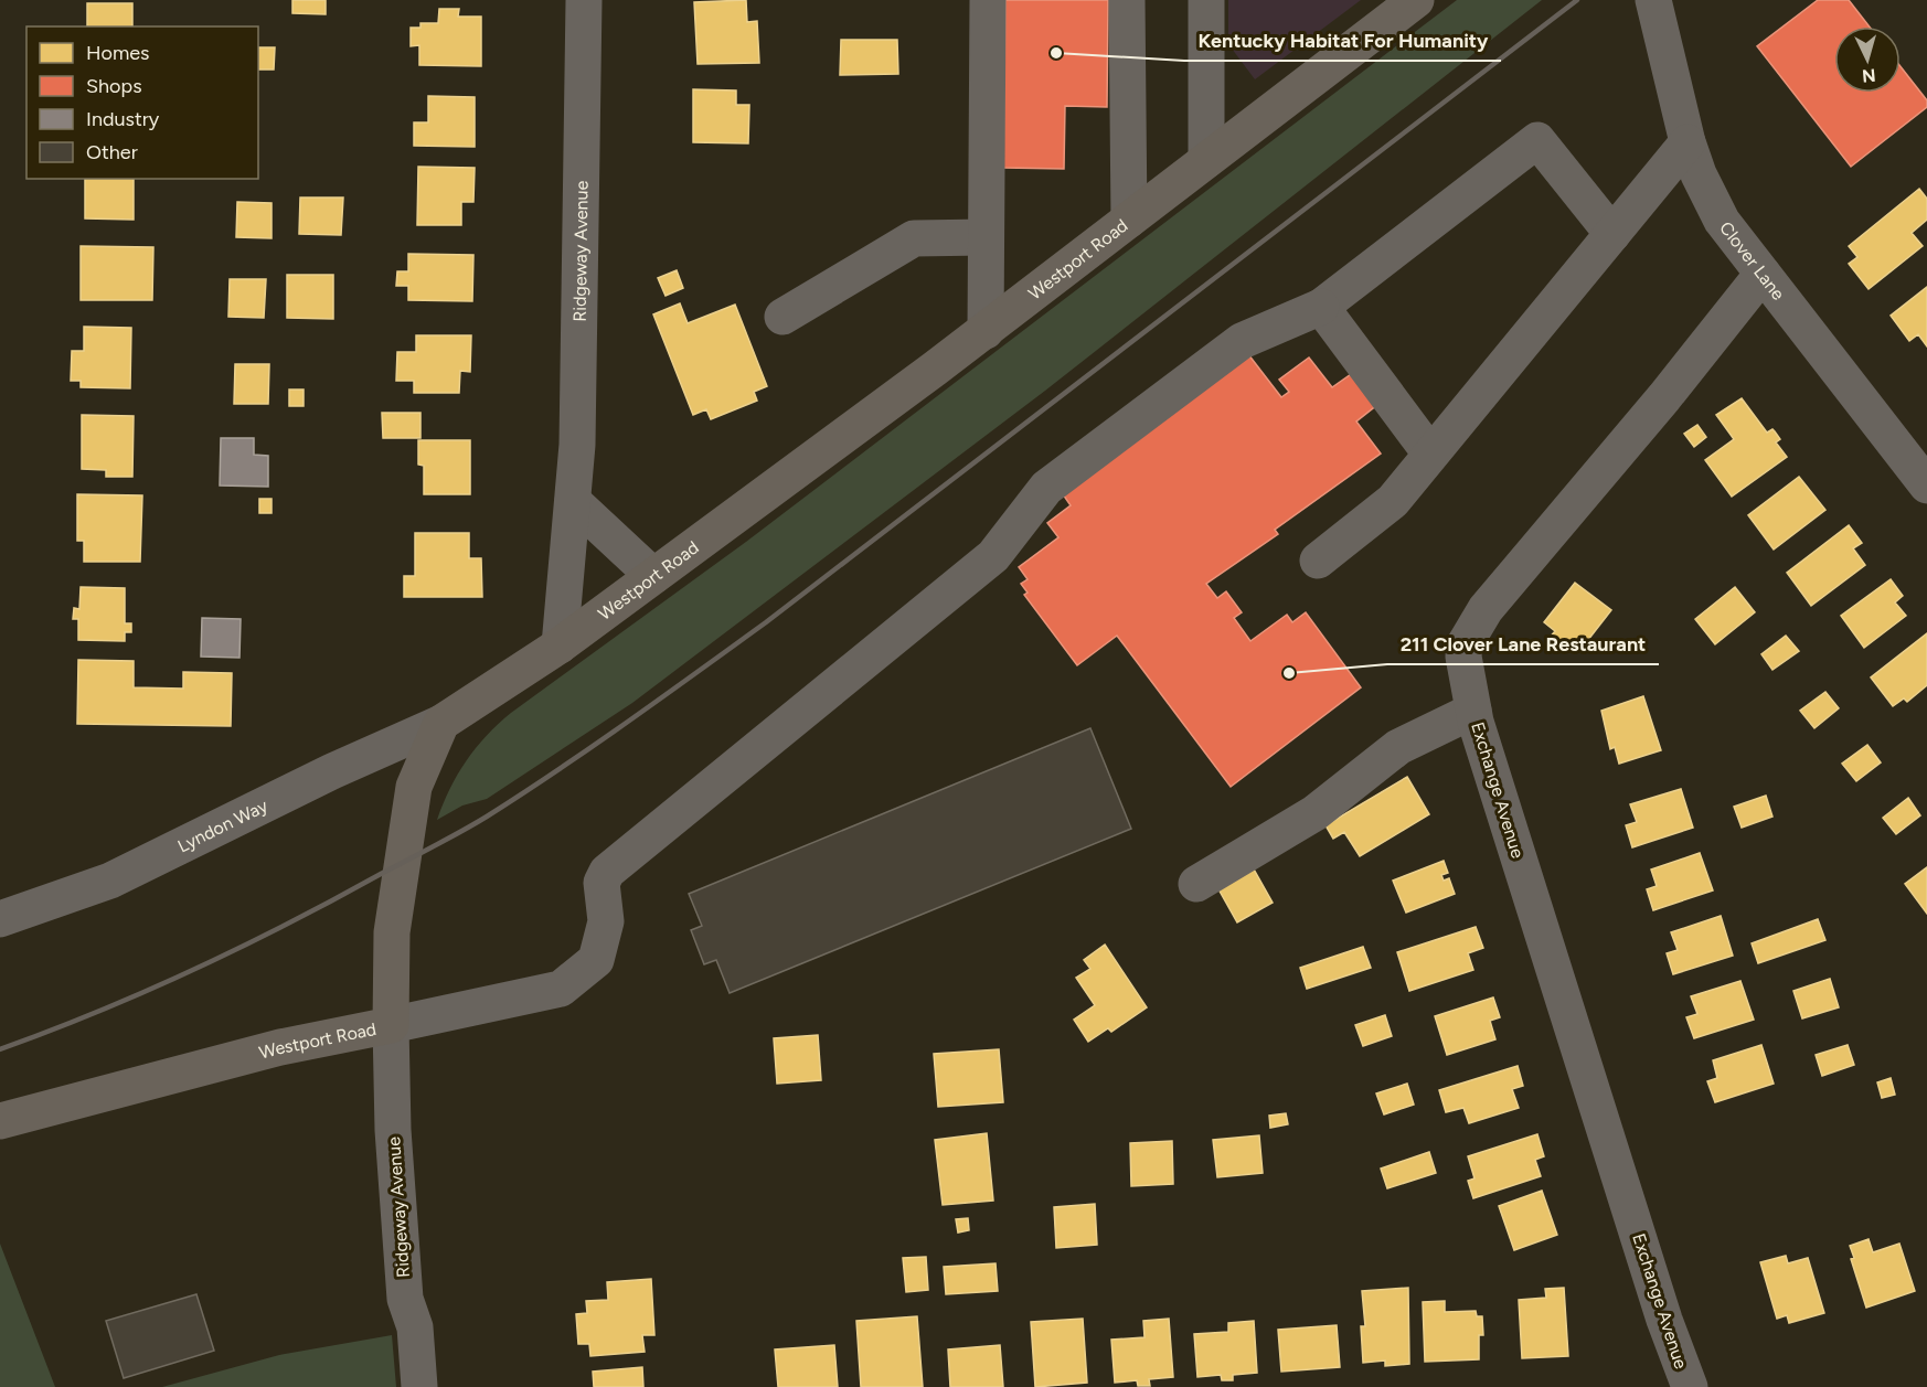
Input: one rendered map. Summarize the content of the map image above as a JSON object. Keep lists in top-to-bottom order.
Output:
{
  "streets": {
    "main road": ["Westport Road"],
    "street": [
      "Ridgeway Avenue",
      "Clover Lane",
      "Exchange Avenue",
      "Lyndon Way"
    ]
  },
  "crossings": [
    ["Ridgeway Avenue", "Westport Road"],
    ["Westport Road", "Lyndon Way"],
    ["Clover Lane", "Exchange Avenue"]
  ],
  "places": ["Kentucky Habitat For Humanity", "211 Clover Lane Restaurant"],
  "legend": [
    "Homes",
    "Shops",
    "Industry",
    "Other"
  ],
  "north": "bottom"
}
